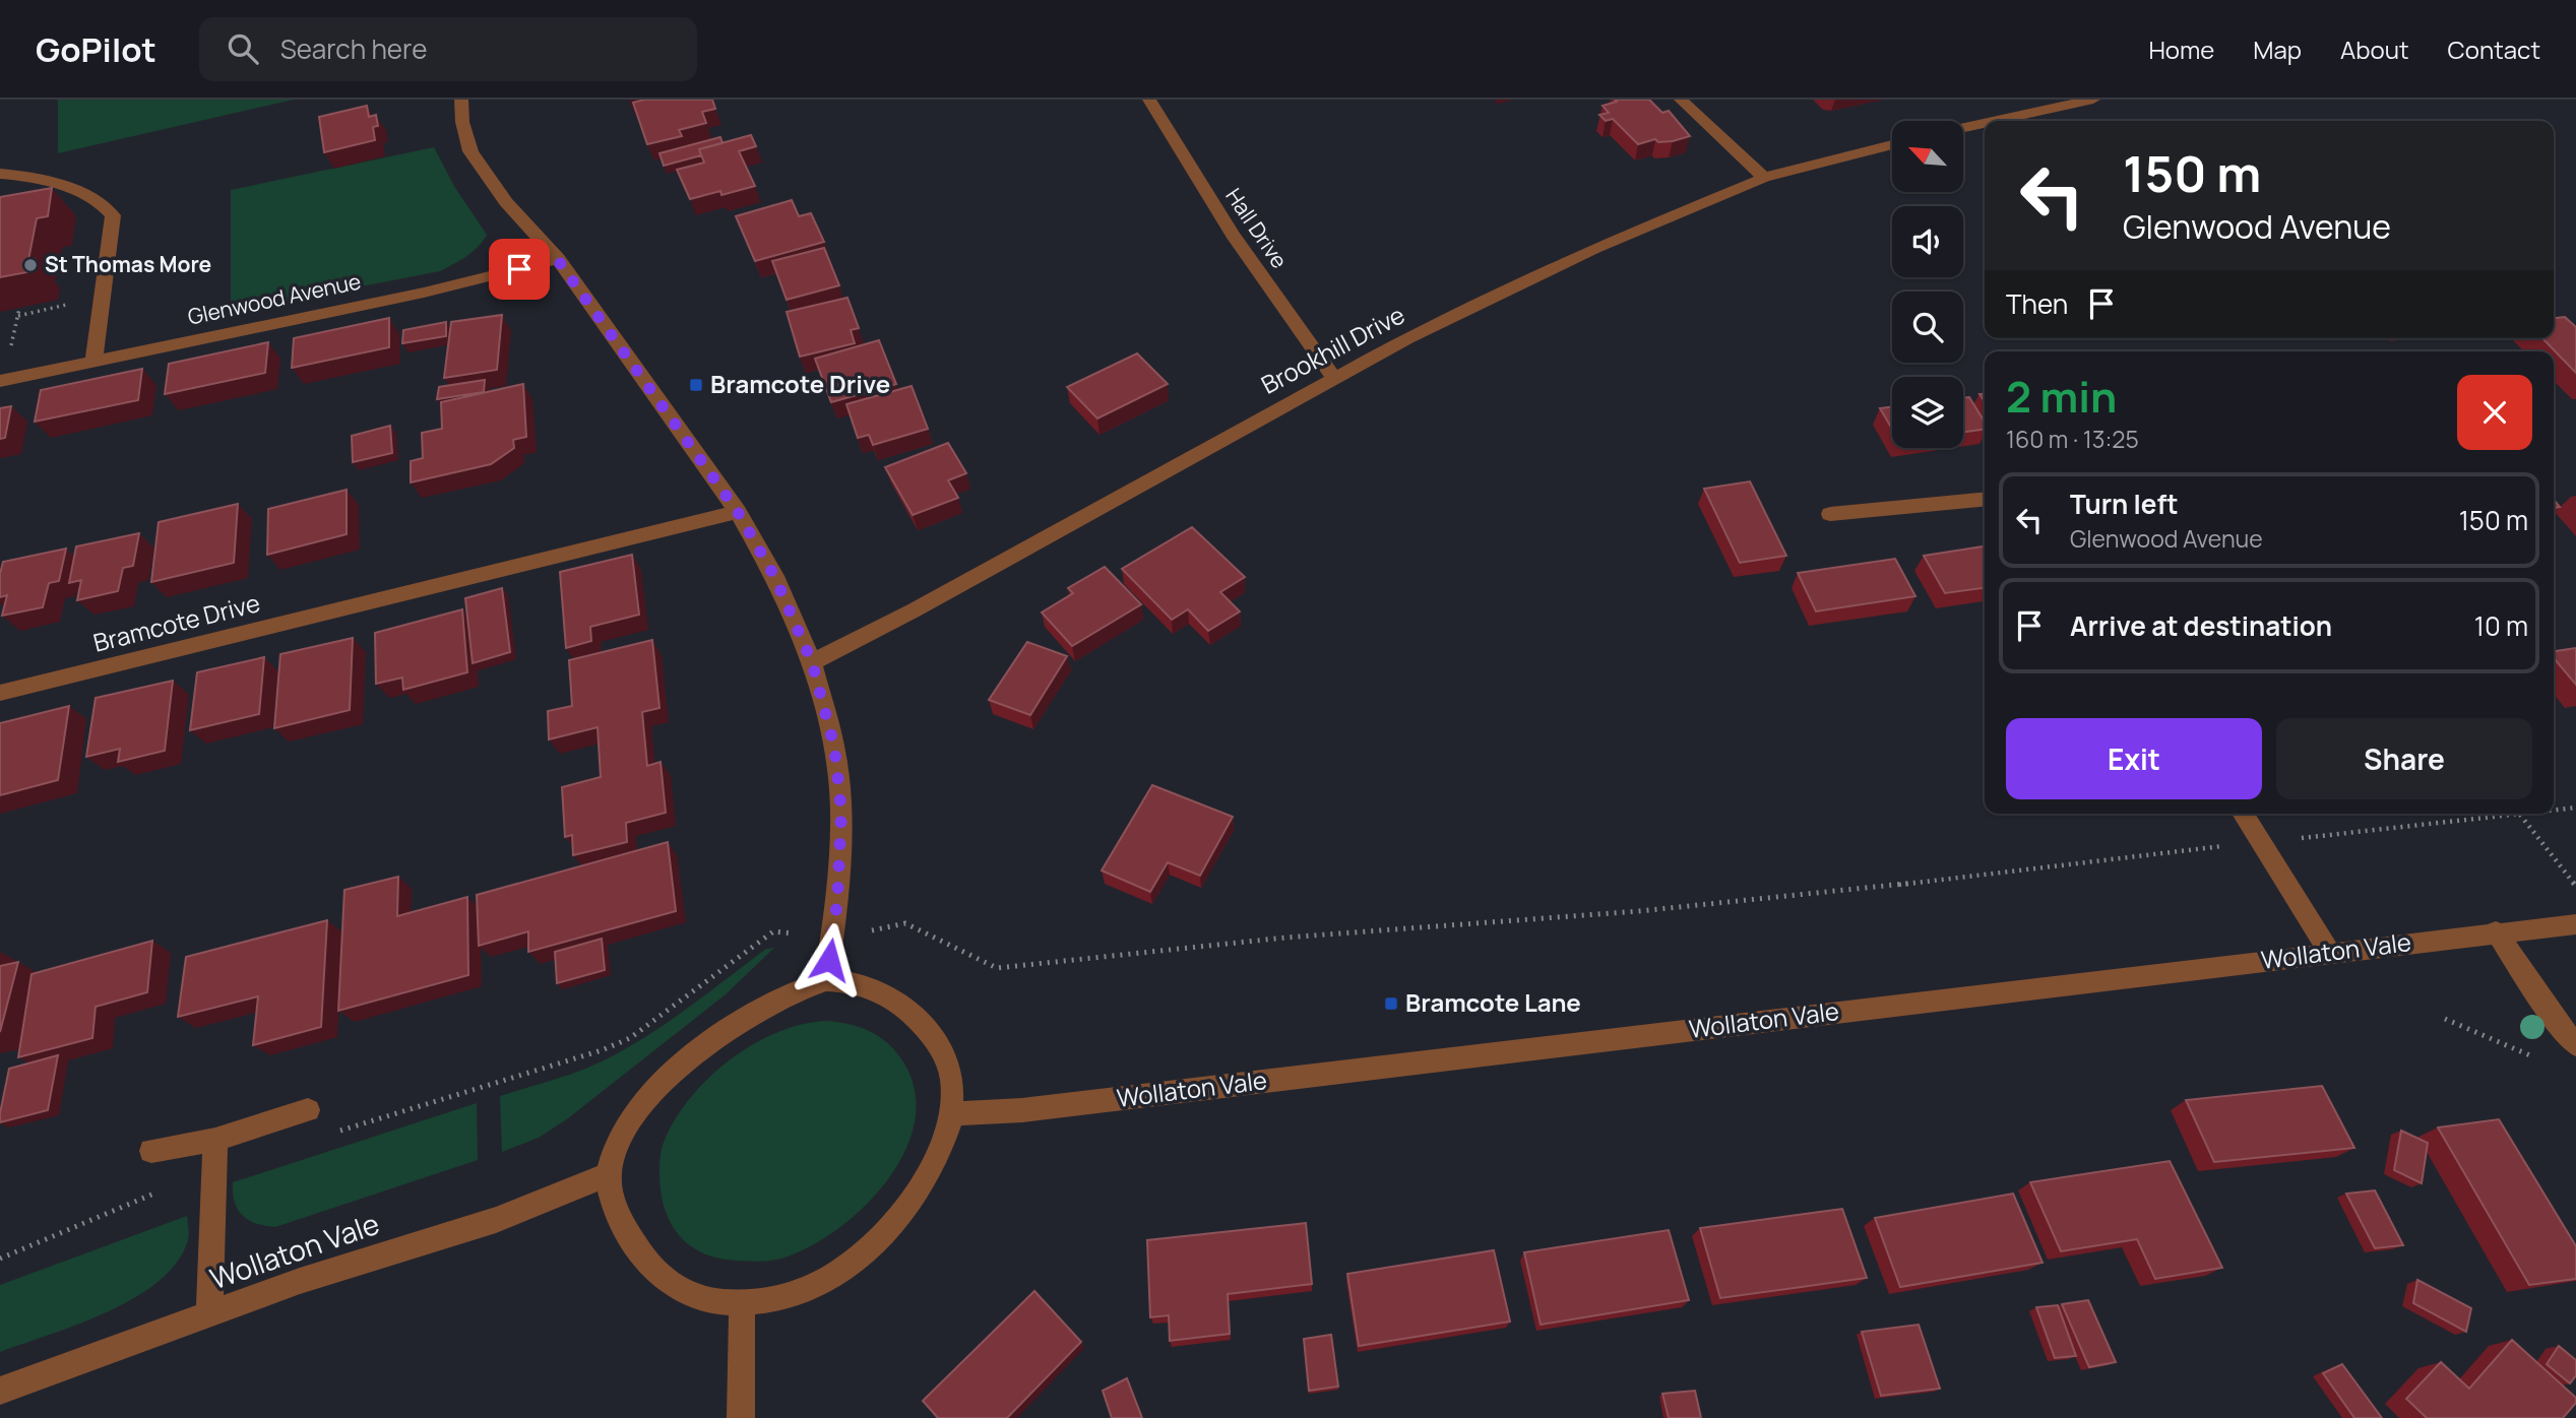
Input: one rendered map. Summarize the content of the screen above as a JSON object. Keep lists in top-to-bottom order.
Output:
{
  "streets": {
    "street": [
      "Hall Drive",
      "Glenwood Avenue",
      "Brookhill Drive",
      "Bramcote Drive",
      "Wollaton Vale"
    ]
  },
  "crossings": [
    ["Hall Drive", "Brookhill Drive"]
  ],
  "places": {
    "other": ["St Thomas More"],
    "transit": ["Bramcote Drive", "Bramcote Lane"]
  },
  "north": "top left",
  "page": {
    "header": "GoPilot",
    "search": "Search here",
    "nav": [
      "Home",
      "Map",
      "About",
      "Contact"
    ],
    "turn": ["150 m", "Glenwood Avenue"],
    "then": "Then",
    "heading": ["2 min", "160 m · 13:25"],
    "list": [
      {
        "name": "Turn left",
        "note": "Glenwood Avenue",
        "value": "150 m"
      },
      {
        "name": "Arrive at destination",
        "value": "10 m"
      }
    ],
    "buttons": ["Exit", "Share"]
  }
}
